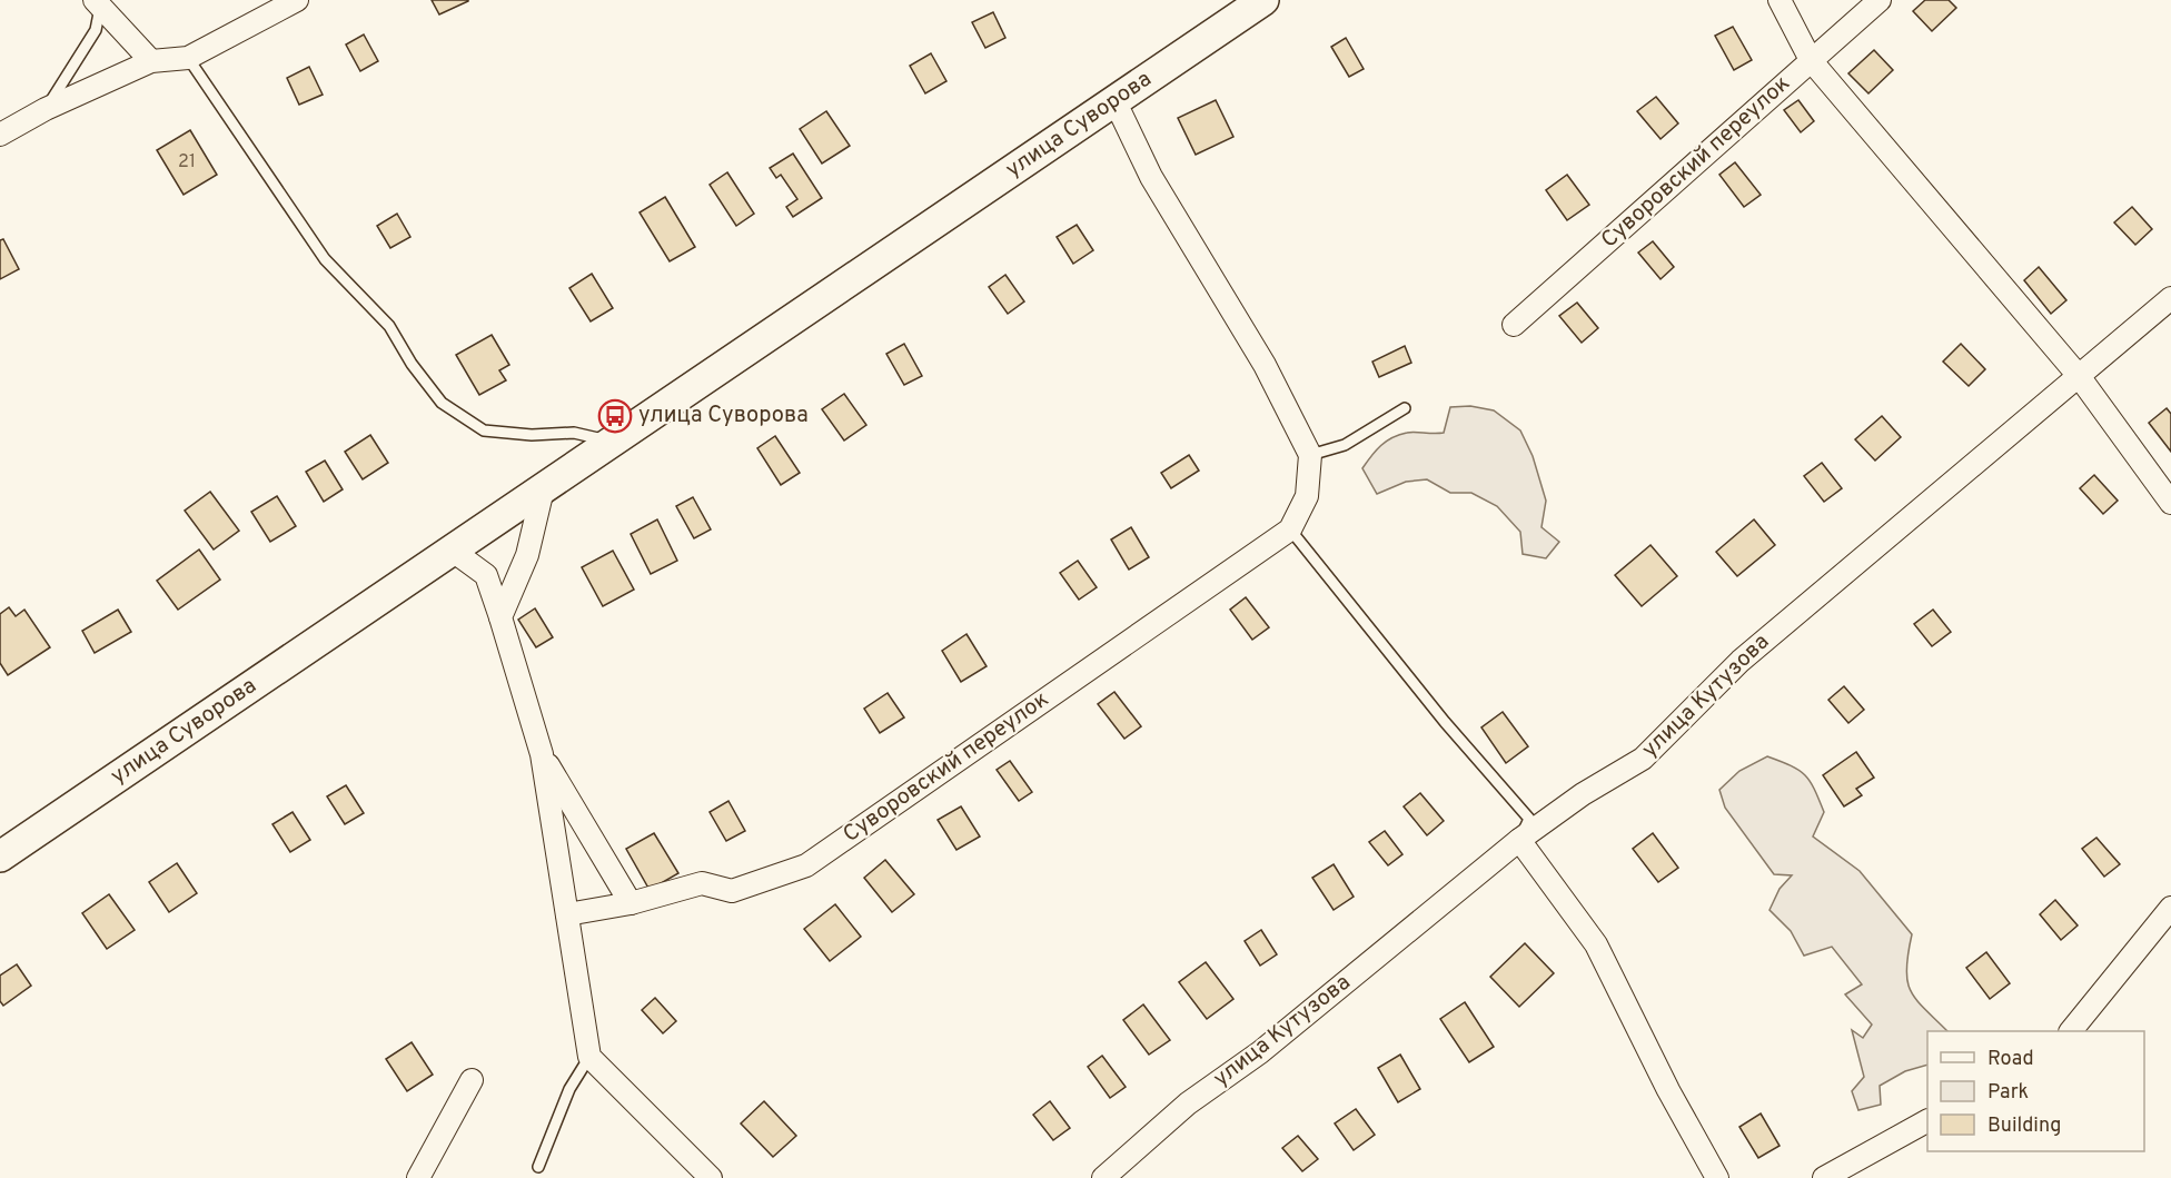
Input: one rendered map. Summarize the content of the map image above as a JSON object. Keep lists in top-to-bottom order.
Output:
{
  "streets": {
    "street": ["улица Суворова", "Суворовский переулок", "улица Кутузова"]
  },
  "places": {
    "bus stop": ["улица Суворова"]
  },
  "house_numbers": ["21"],
  "legend": ["Road", "Park", "Building"]
}
